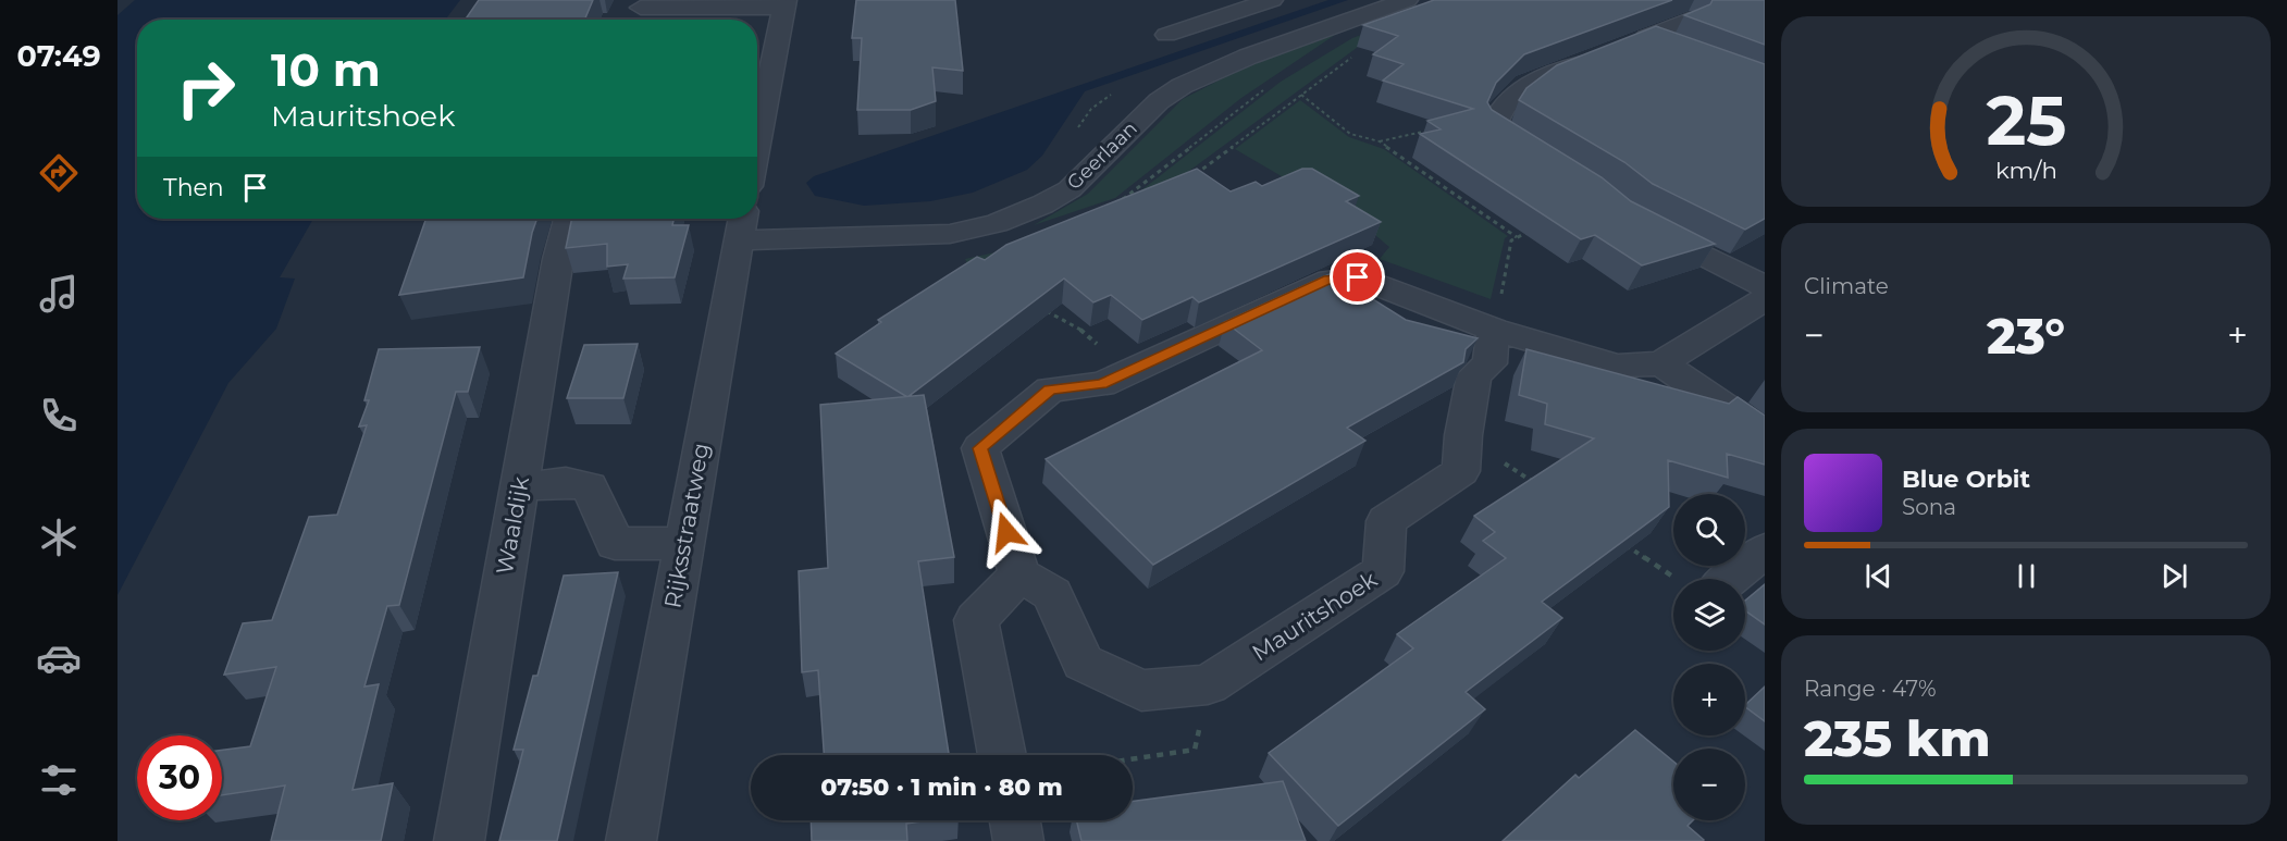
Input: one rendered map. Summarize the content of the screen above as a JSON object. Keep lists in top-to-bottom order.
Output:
{
  "streets": {
    "street": [
      "Geerlaan",
      "Waaldijk",
      "Rijksstraatweg",
      "Mauritshoek"
    ]
  },
  "crossings": [
    ["Geerlaan", "Rijksstraatweg"]
  ],
  "page": {
    "tabs": "07:49",
    "turn": ["10 m", "Mauritshoek"],
    "then": "Then",
    "tile": [
      "Climate",
      ["Range · 47%", "235 km"]
    ],
    "heat": ["−", "23°", "+"],
    "song": ["Blue Orbit", "Sona"],
    "map_buttons": ["+", "−"],
    "limit": "30",
    "trip": "07:50 · 1 min · 80 m",
    "gauge": ["25", "km/h"]
  }
}
